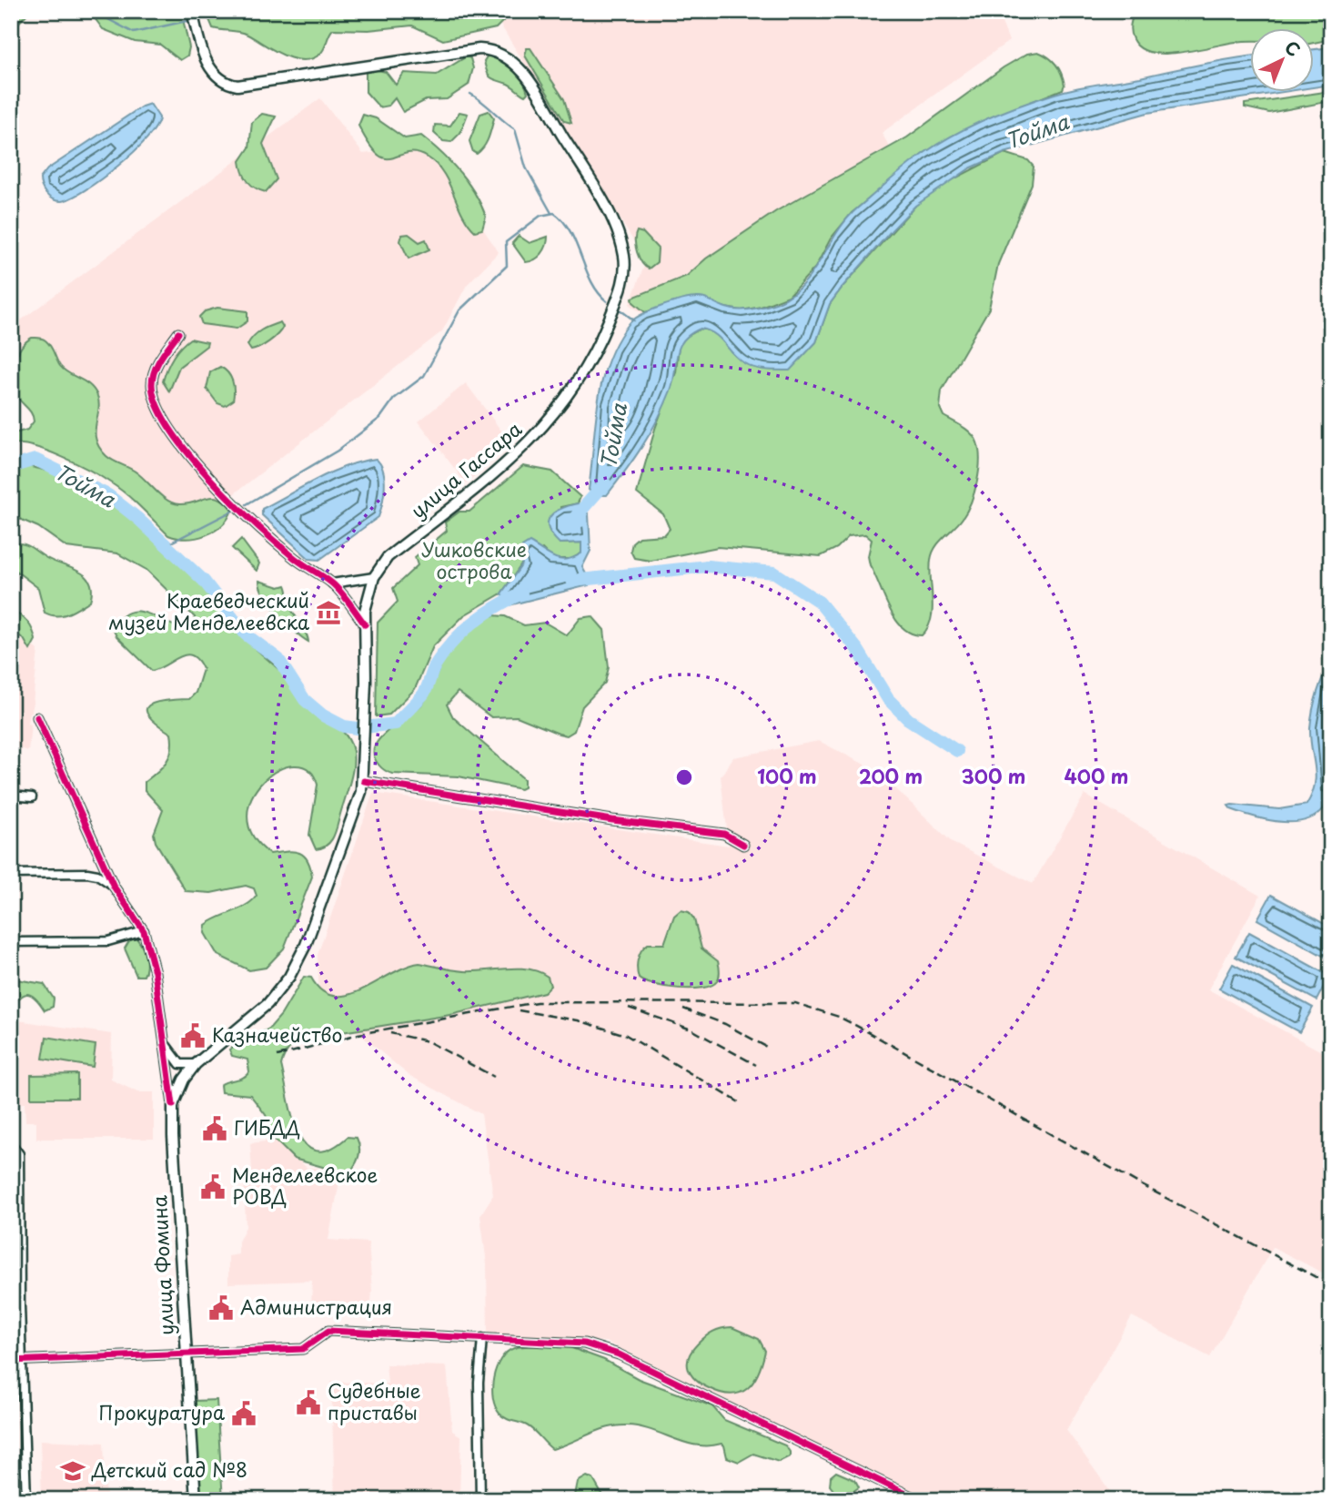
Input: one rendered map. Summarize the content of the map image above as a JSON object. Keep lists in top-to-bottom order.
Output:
{
  "streets": {
    "main road": ["улица Гассара", "улица Фомина"]
  },
  "crossings": [
    ["улица Гассара", "улица Фомина"]
  ],
  "water": ["Тойма"],
  "parks": ["Ушковские острова"],
  "places": {
    "museum": ["Краеведческий музей Менделеевска"],
    "public building": [
      "Казначейство",
      "ГИБДД",
      "Менделеевское РОВД",
      "Администрация",
      "Судебные приставы",
      "Прокуратура"
    ],
    "school or university": ["Детский сад №8"]
  },
  "north": "top right",
  "rings": [
    "100 m",
    "200 m",
    "300 m",
    "400 m"
  ]
}
